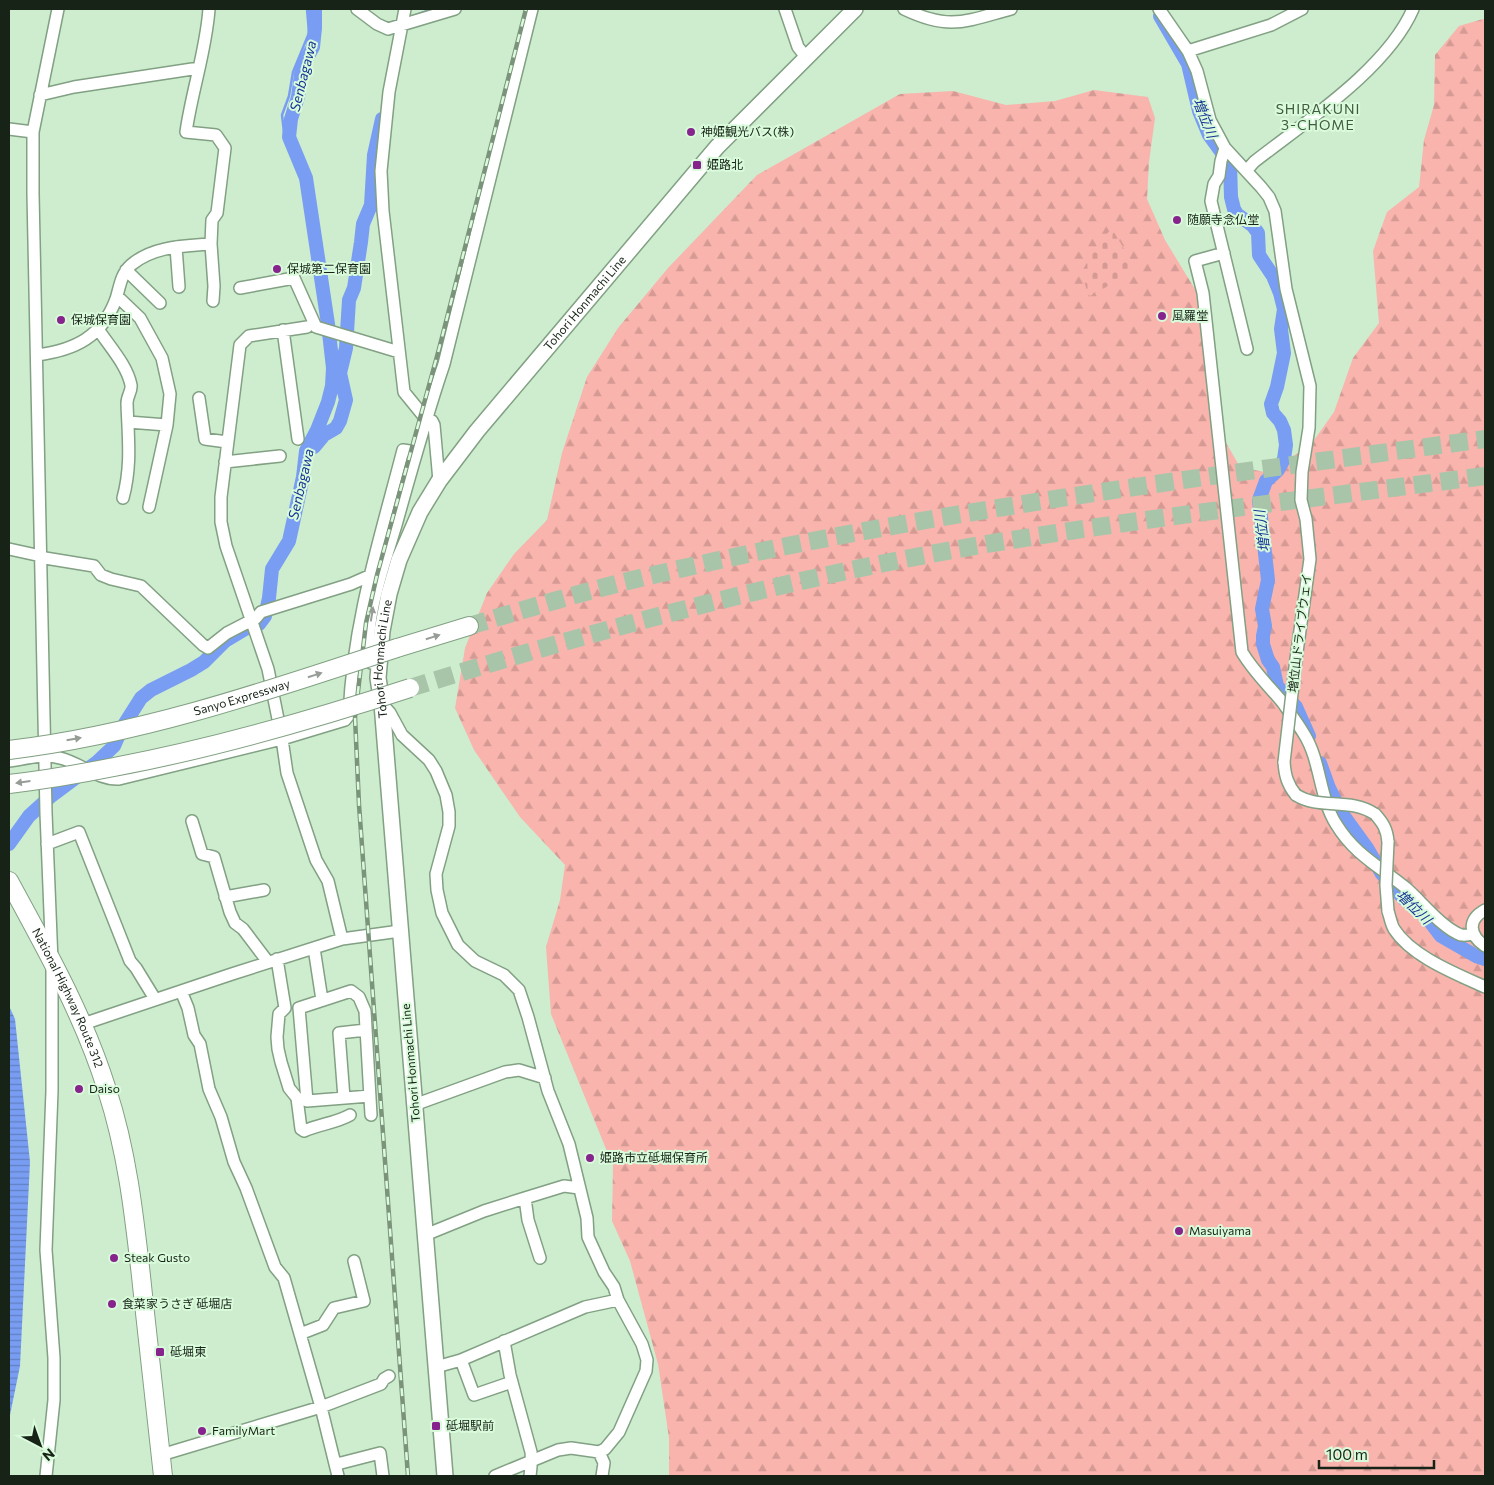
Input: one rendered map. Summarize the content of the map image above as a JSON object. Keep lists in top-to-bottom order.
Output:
{
  "streets": {
    "highway": ["Sanyo Expressway", "National Highway Route 312"],
    "main road": ["Tohori Honmachi Line"],
    "street": ["増位山ドライブウェイ"]
  },
  "districts": ["SHIRAKUNI 3-CHOME"],
  "water": ["Senbagawa", "増位川"],
  "places": {
    "other": [
      "神姫観光バス(株)",
      "随願寺念仏堂",
      "保城第二保育園",
      "風羅堂",
      "保城保育園",
      "Daiso",
      "姫路市立砥堀保育所",
      "Masuiyama",
      "Steak Gusto",
      "食菜家うさぎ 砥堀店",
      "FamilyMart"
    ],
    "transit": ["姫路北", "砥堀東", "砥堀駅前"]
  },
  "scale_bar": "100 m",
  "north": "bottom right"
}
